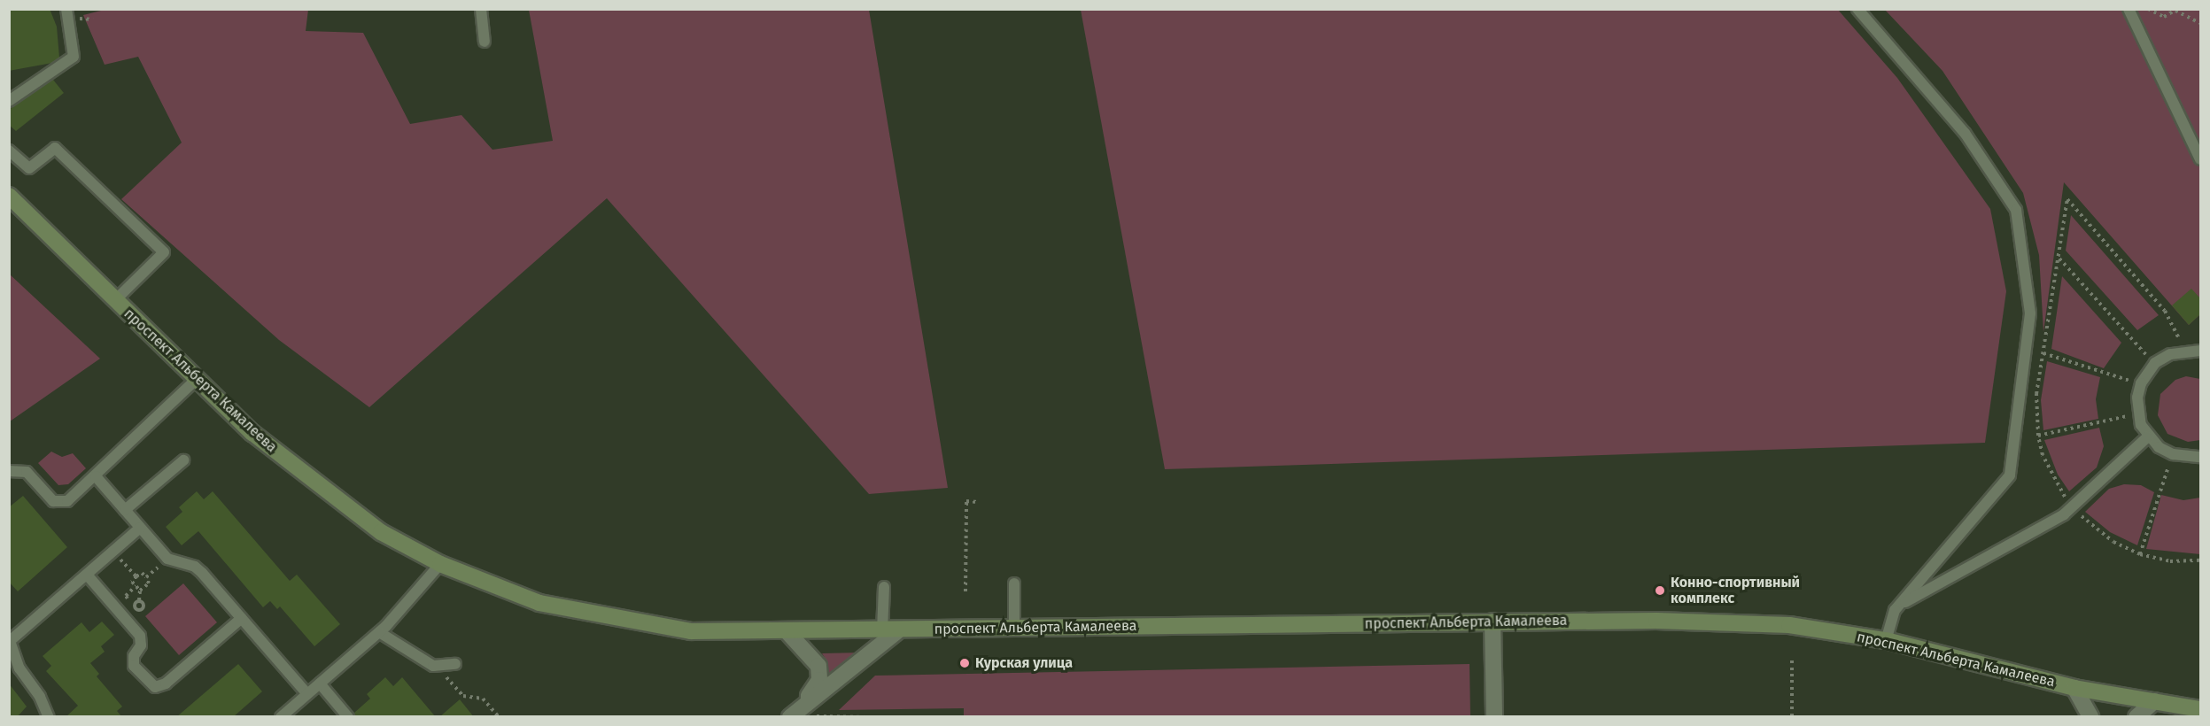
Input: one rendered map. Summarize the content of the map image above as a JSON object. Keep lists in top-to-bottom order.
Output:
{
  "streets": {
    "main road": ["проспект Альберта Камалеева"]
  },
  "places": ["Конно-спортивный комплекс", "Курская улица"]
}
